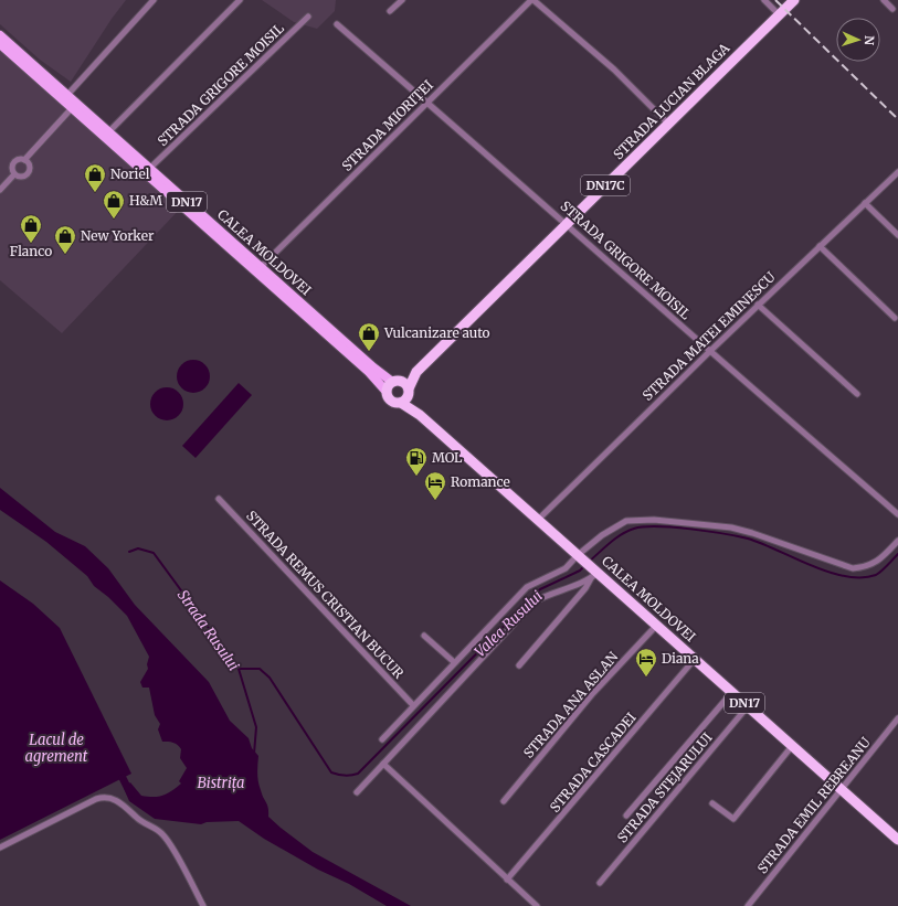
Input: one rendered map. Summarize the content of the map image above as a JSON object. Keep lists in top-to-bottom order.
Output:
{
  "streets": {
    "highway": [
      "STRADA LUCIAN BLAGA",
      "DN17C",
      "DN17",
      "CALEA MOLDOVEI"
    ],
    "street": [
      "STRADA GRIGORE MOISIL",
      "STRADA MIORIȚEI",
      "STRADA MATEI EMINESCU",
      "STRADA REMUS CRISTIAN BUCUR",
      "STRADA ANA ASLAN",
      "STRADA CASCADEI",
      "STRADA STEJARULUI",
      "STRADA EMIL REBREANU"
    ]
  },
  "crossings": [
    ["STRADA GRIGORE MOISIL", "STRADA LUCIAN BLAGA"],
    ["STRADA GRIGORE MOISIL", "STRADA MIORIȚEI"],
    ["STRADA GRIGORE MOISIL", "CALEA MOLDOVEI"],
    ["STRADA GRIGORE MOISIL", "STRADA MATEI EMINESCU"],
    ["STRADA LUCIAN BLAGA", "DN17"],
    ["STRADA LUCIAN BLAGA", "CALEA MOLDOVEI"],
    ["STRADA MIORIȚEI", "CALEA MOLDOVEI"],
    ["DN17", "CALEA MOLDOVEI"],
    ["CALEA MOLDOVEI", "STRADA MATEI EMINESCU"],
    ["CALEA MOLDOVEI", "STRADA ANA ASLAN"],
    ["CALEA MOLDOVEI", "STRADA CASCADEI"],
    ["CALEA MOLDOVEI", "STRADA STEJARULUI"],
    ["CALEA MOLDOVEI", "STRADA EMIL REBREANU"]
  ],
  "water": [
    "Valea Rusului",
    "Strada Rusului",
    "Lacul de agrement",
    "Bistrița"
  ],
  "places": {
    "shop": [
      "Noriel",
      "H&M",
      "Flanco",
      "New Yorker",
      "Vulcanizare auto"
    ],
    "fuel station": ["MOL"],
    "hotel": ["Romance", "Diana"]
  },
  "north": "right"
}
